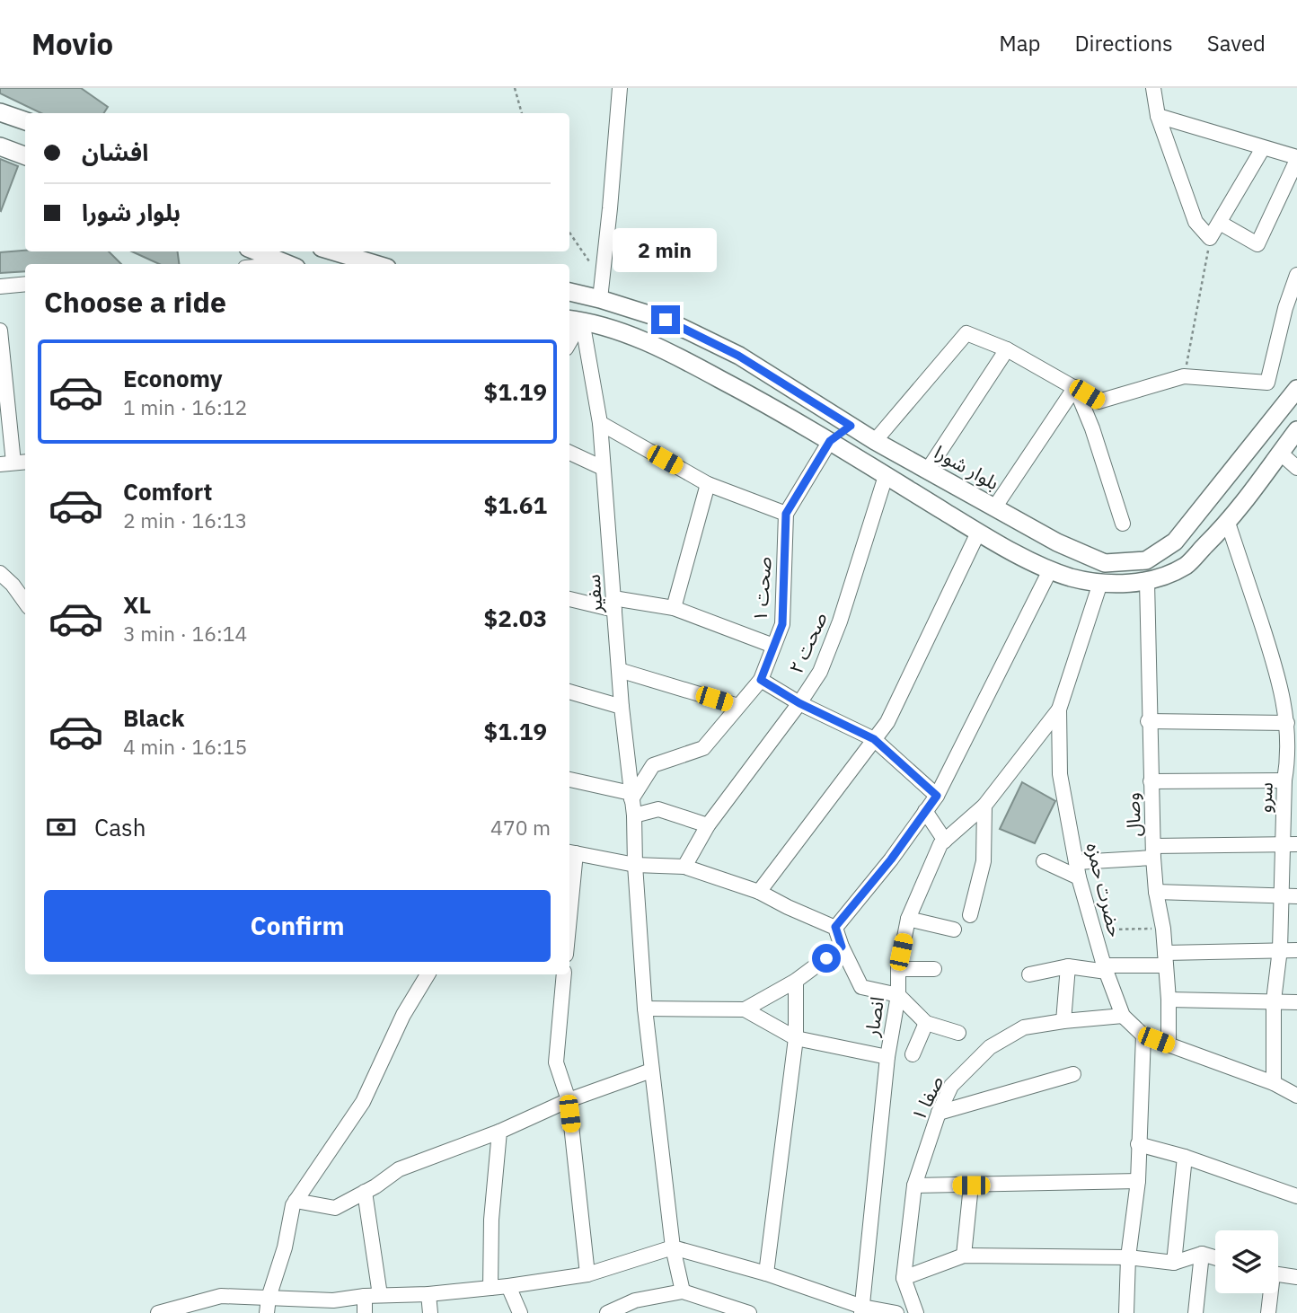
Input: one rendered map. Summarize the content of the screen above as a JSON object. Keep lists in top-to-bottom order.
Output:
{
  "streets": {
    "main road": ["بلوار شورا"],
    "street": [
      "صحت ۱",
      "سفیر",
      "صحت ۲",
      "سرو",
      "وصال",
      "حضرت حمزه",
      "انصار",
      "صفا ۱"
    ]
  },
  "crossings": [
    ["صحت ۱", "سفیر"],
    ["سرو", "حضرت حمزه"],
    ["وصال", "حضرت حمزه"],
    ["حضرت حمزه", "انصار"],
    ["حضرت حمزه", "صفا ۱"]
  ],
  "page": {
    "header": "Movio",
    "nav": ["Map", "Directions", "Saved"],
    "banner": ["افشان", "بلوار شورا"],
    "bubble": "2 min",
    "heading": "Choose a ride",
    "list": [
      {
        "name": "Economy",
        "note": "1 min · 16:12",
        "value": "$1.19"
      },
      {
        "name": "Comfort",
        "note": "2 min · 16:13",
        "value": "$1.61"
      },
      {
        "name": "XL",
        "note": "3 min · 16:14",
        "value": "$2.03"
      },
      {
        "name": "Black",
        "note": "4 min · 16:15",
        "value": "$1.19"
      }
    ],
    "pay": ["Cash", "470 m"],
    "buttons": "Confirm"
  }
}
